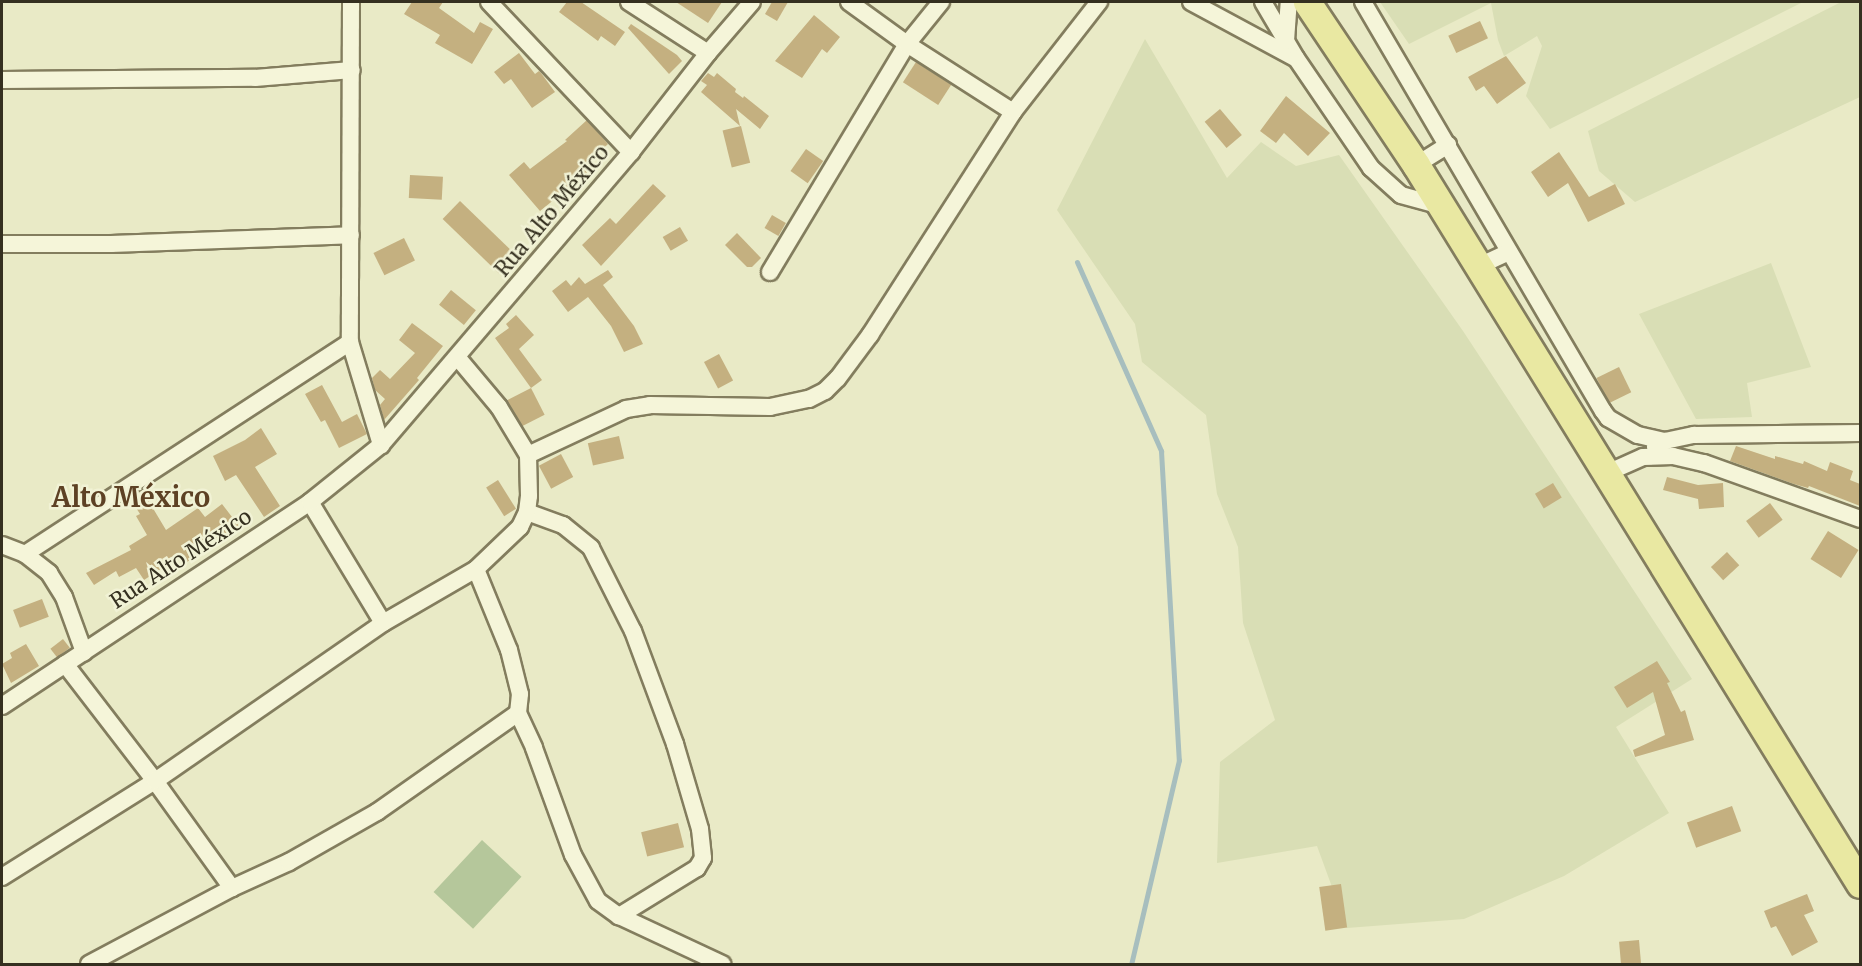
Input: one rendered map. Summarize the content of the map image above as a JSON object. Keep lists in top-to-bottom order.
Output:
{
  "streets": {
    "street": ["Rua Alto México"]
  },
  "districts": ["Alto México"]
}
